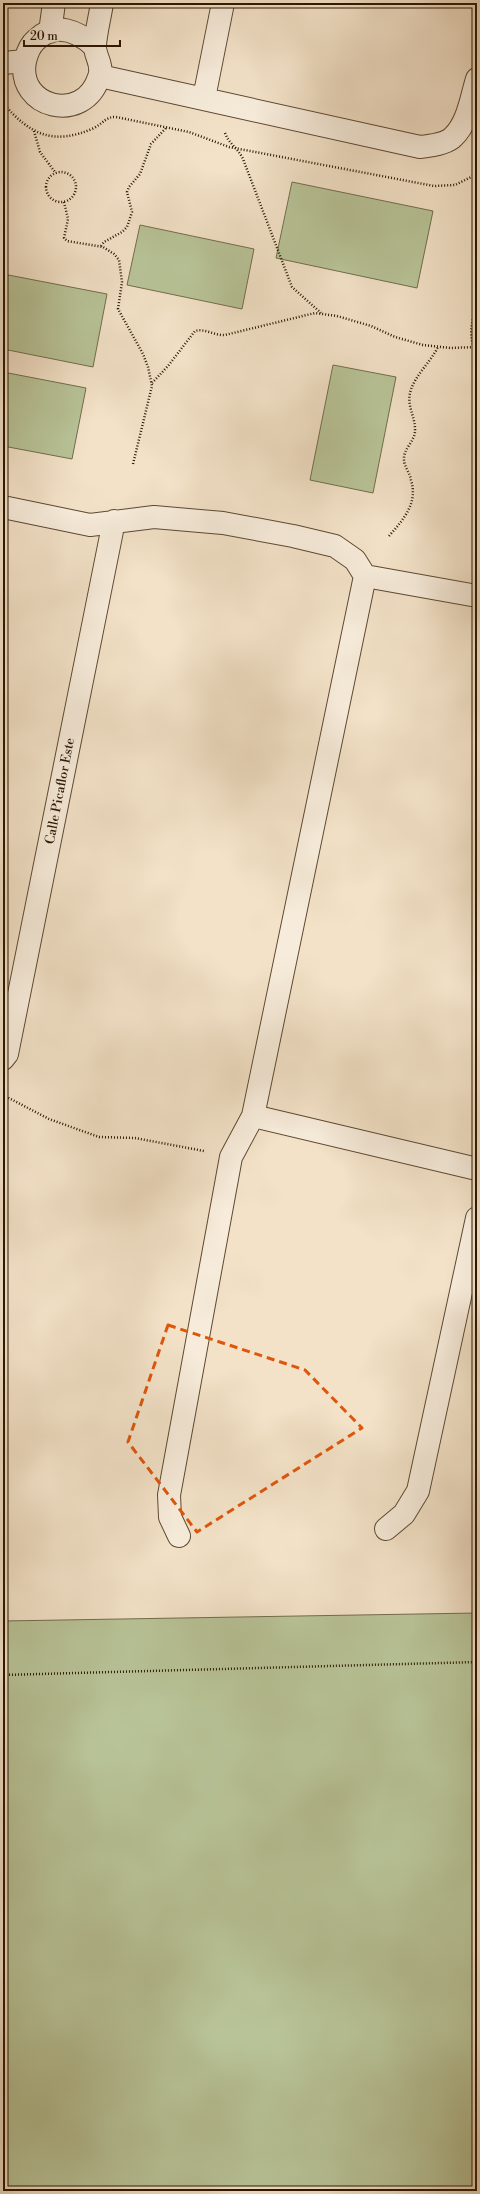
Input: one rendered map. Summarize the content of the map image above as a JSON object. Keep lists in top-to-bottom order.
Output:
{
  "streets": {
    "street": ["Calle Picaflor Este"]
  },
  "scale_bar": "20 m"
}
